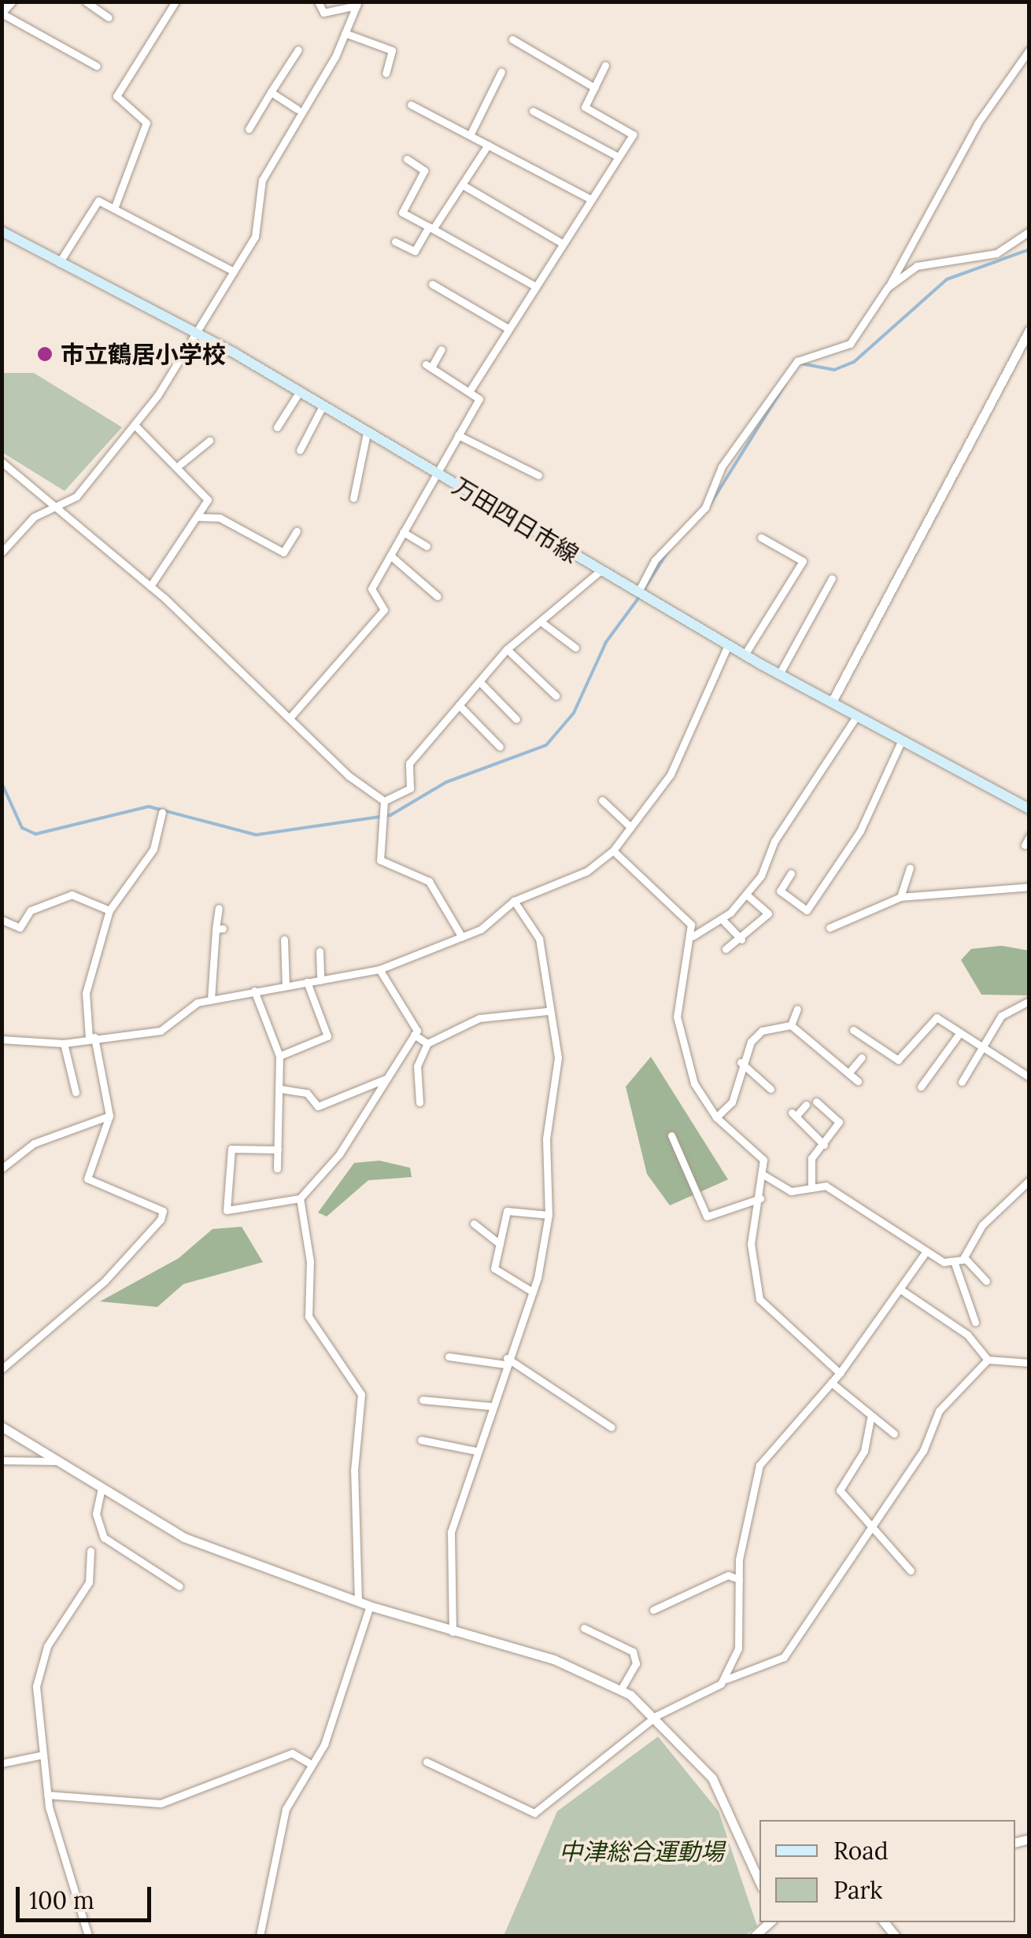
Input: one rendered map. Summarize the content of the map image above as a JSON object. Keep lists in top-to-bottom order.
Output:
{
  "streets": {
    "main road": ["万田四日市線"]
  },
  "parks": ["中津総合運動場"],
  "places": ["市立鶴居小学校"],
  "legend": ["Road", "Park"],
  "scale_bar": "100 m"
}
